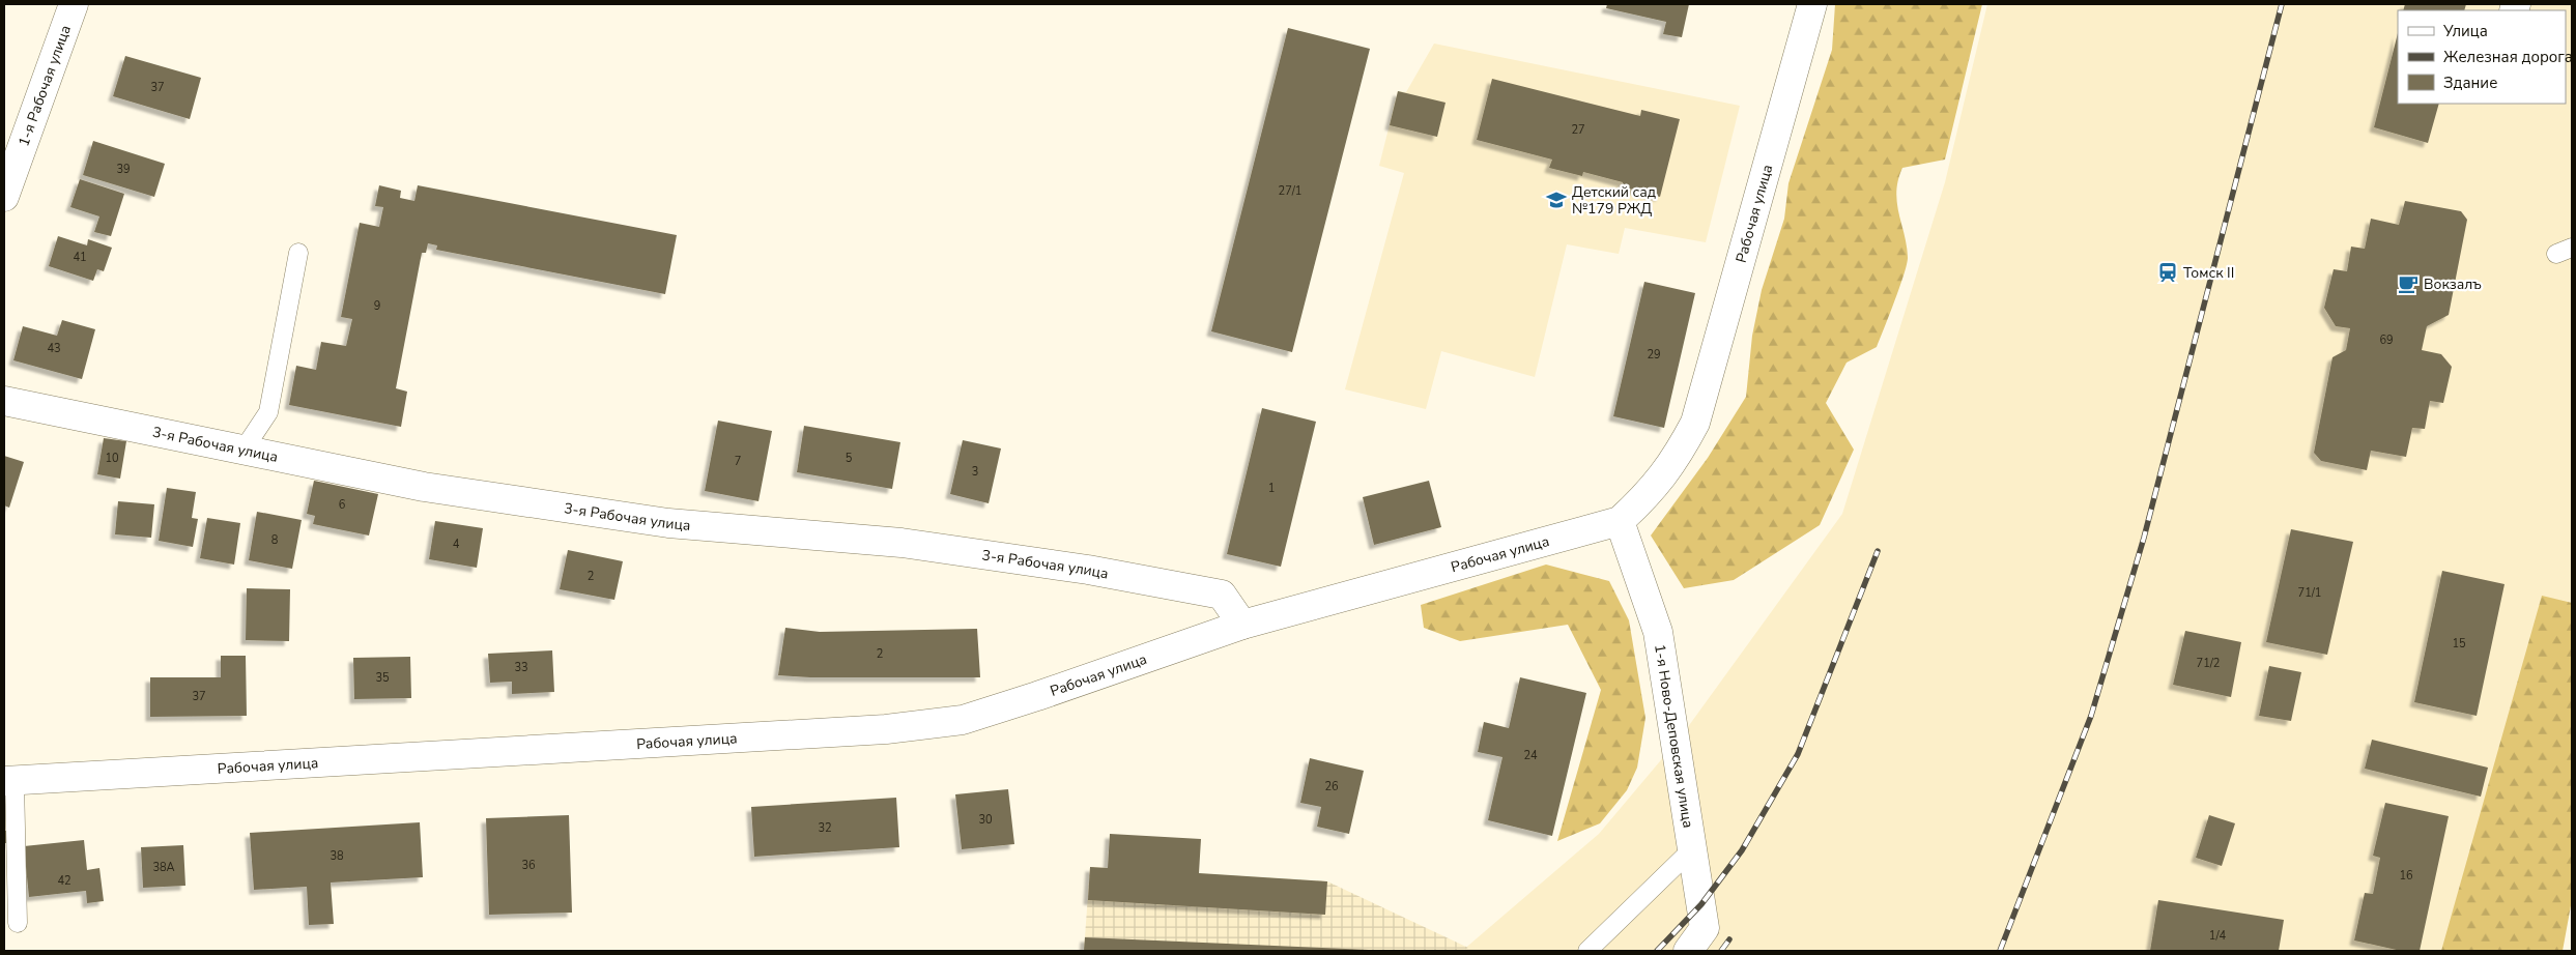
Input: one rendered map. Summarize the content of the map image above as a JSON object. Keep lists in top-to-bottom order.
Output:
{
  "streets": {
    "street": [
      "1-я Рабочая улица",
      "Рабочая улица",
      "3-я Рабочая улица",
      "1-я Ново-Деповская улица"
    ]
  },
  "crossings": [
    ["Рабочая улица", "3-я Рабочая улица"],
    ["Рабочая улица", "1-я Ново-Деповская улица"]
  ],
  "places": {
    "school or university": ["Детский сад №179 РЖД"],
    "station": ["Томск II"],
    "cafe": ["Вокзалъ"]
  },
  "house_numbers": [
    "37",
    "27",
    "39",
    "27/1",
    "41",
    "9",
    "69",
    "43",
    "29",
    "10",
    "5",
    "7",
    "3",
    "1",
    "6",
    "8",
    "4",
    "2",
    "71/1",
    "15",
    "2",
    "71/2",
    "33",
    "35",
    "37",
    "24",
    "26",
    "30",
    "32",
    "38",
    "36",
    "38А",
    "16",
    "42",
    "1/4"
  ],
  "legend": ["Улица", "Железная дорога", "Здание"]
}
